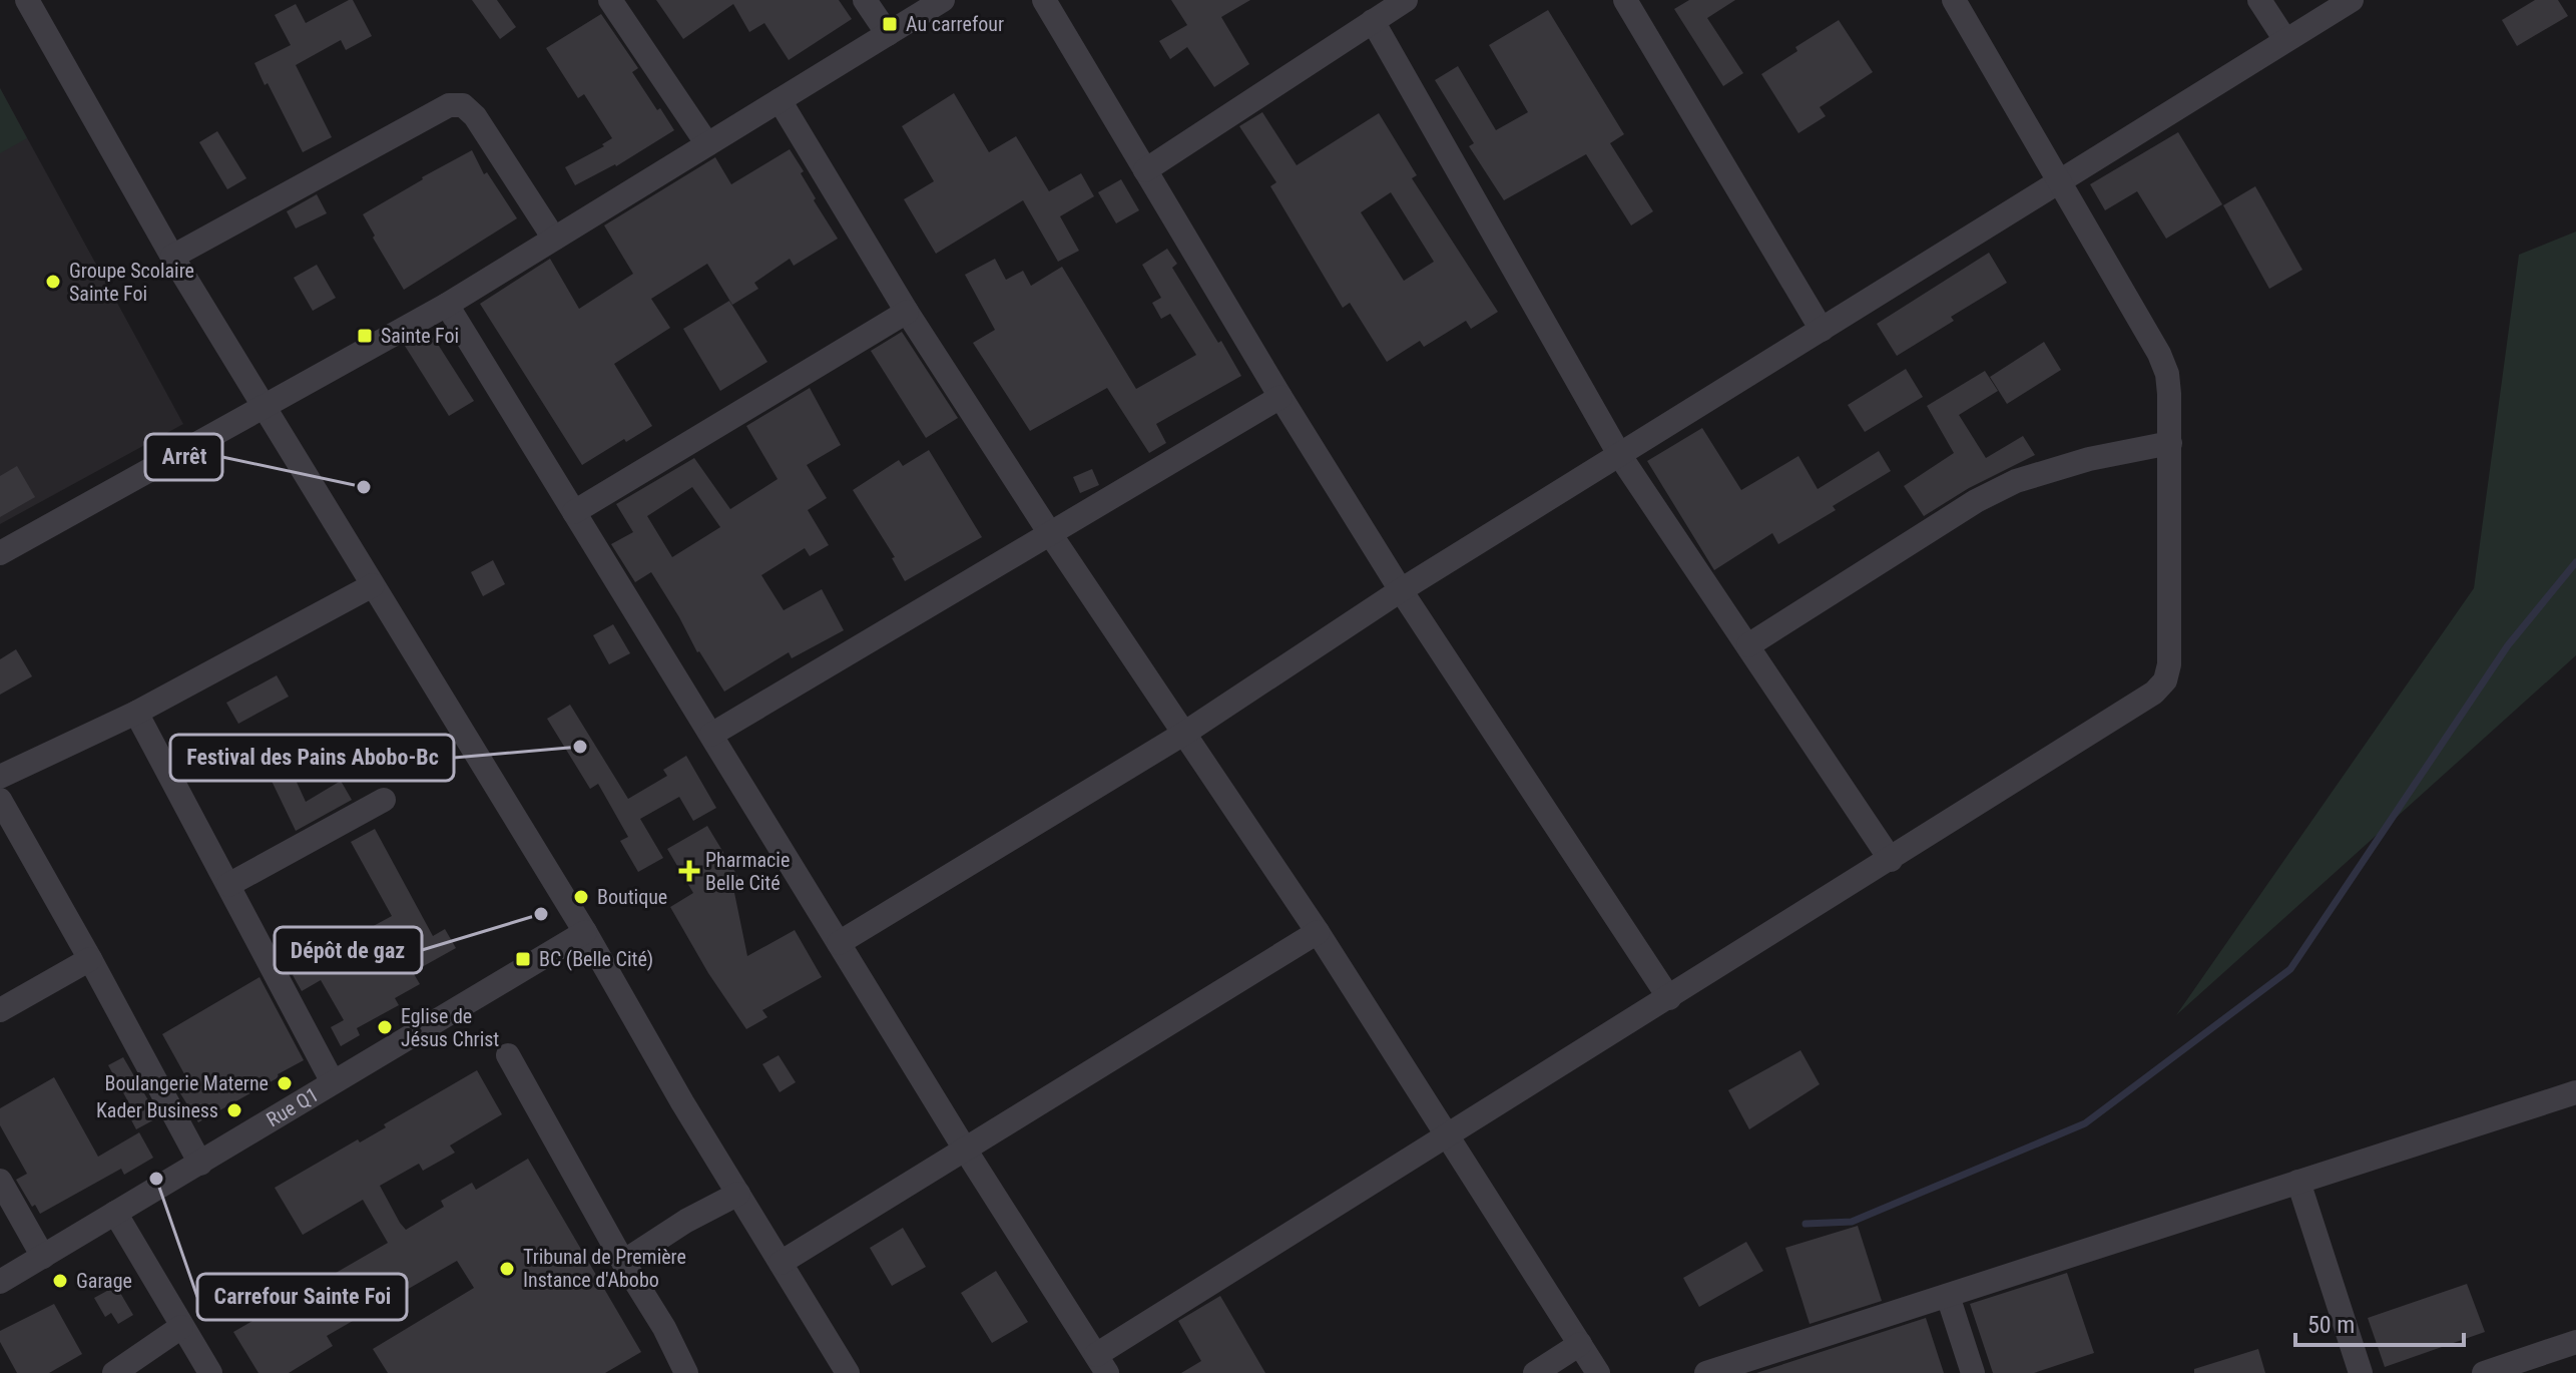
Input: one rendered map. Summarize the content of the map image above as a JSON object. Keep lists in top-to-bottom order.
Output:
{
  "streets": {
    "street": ["Rue Q1"]
  },
  "places": {
    "transit": ["Au carrefour", "Sainte Foi", "BC (Belle Cité)"],
    "other": [
      "Groupe Scolaire Sainte Foi",
      "Arrêt",
      "Festival des Pains Abobo-Bc",
      "Boutique",
      "Dépôt de gaz",
      "Eglise de Jésus Christ",
      "Boulangerie Materne",
      "Kader Business",
      "Carrefour Sainte Foi",
      "Tribunal de Première Instance d'Abobo",
      "Garage"
    ],
    "health": ["Pharmacie Belle Cité"]
  },
  "scale_bar": "50 m"
}
